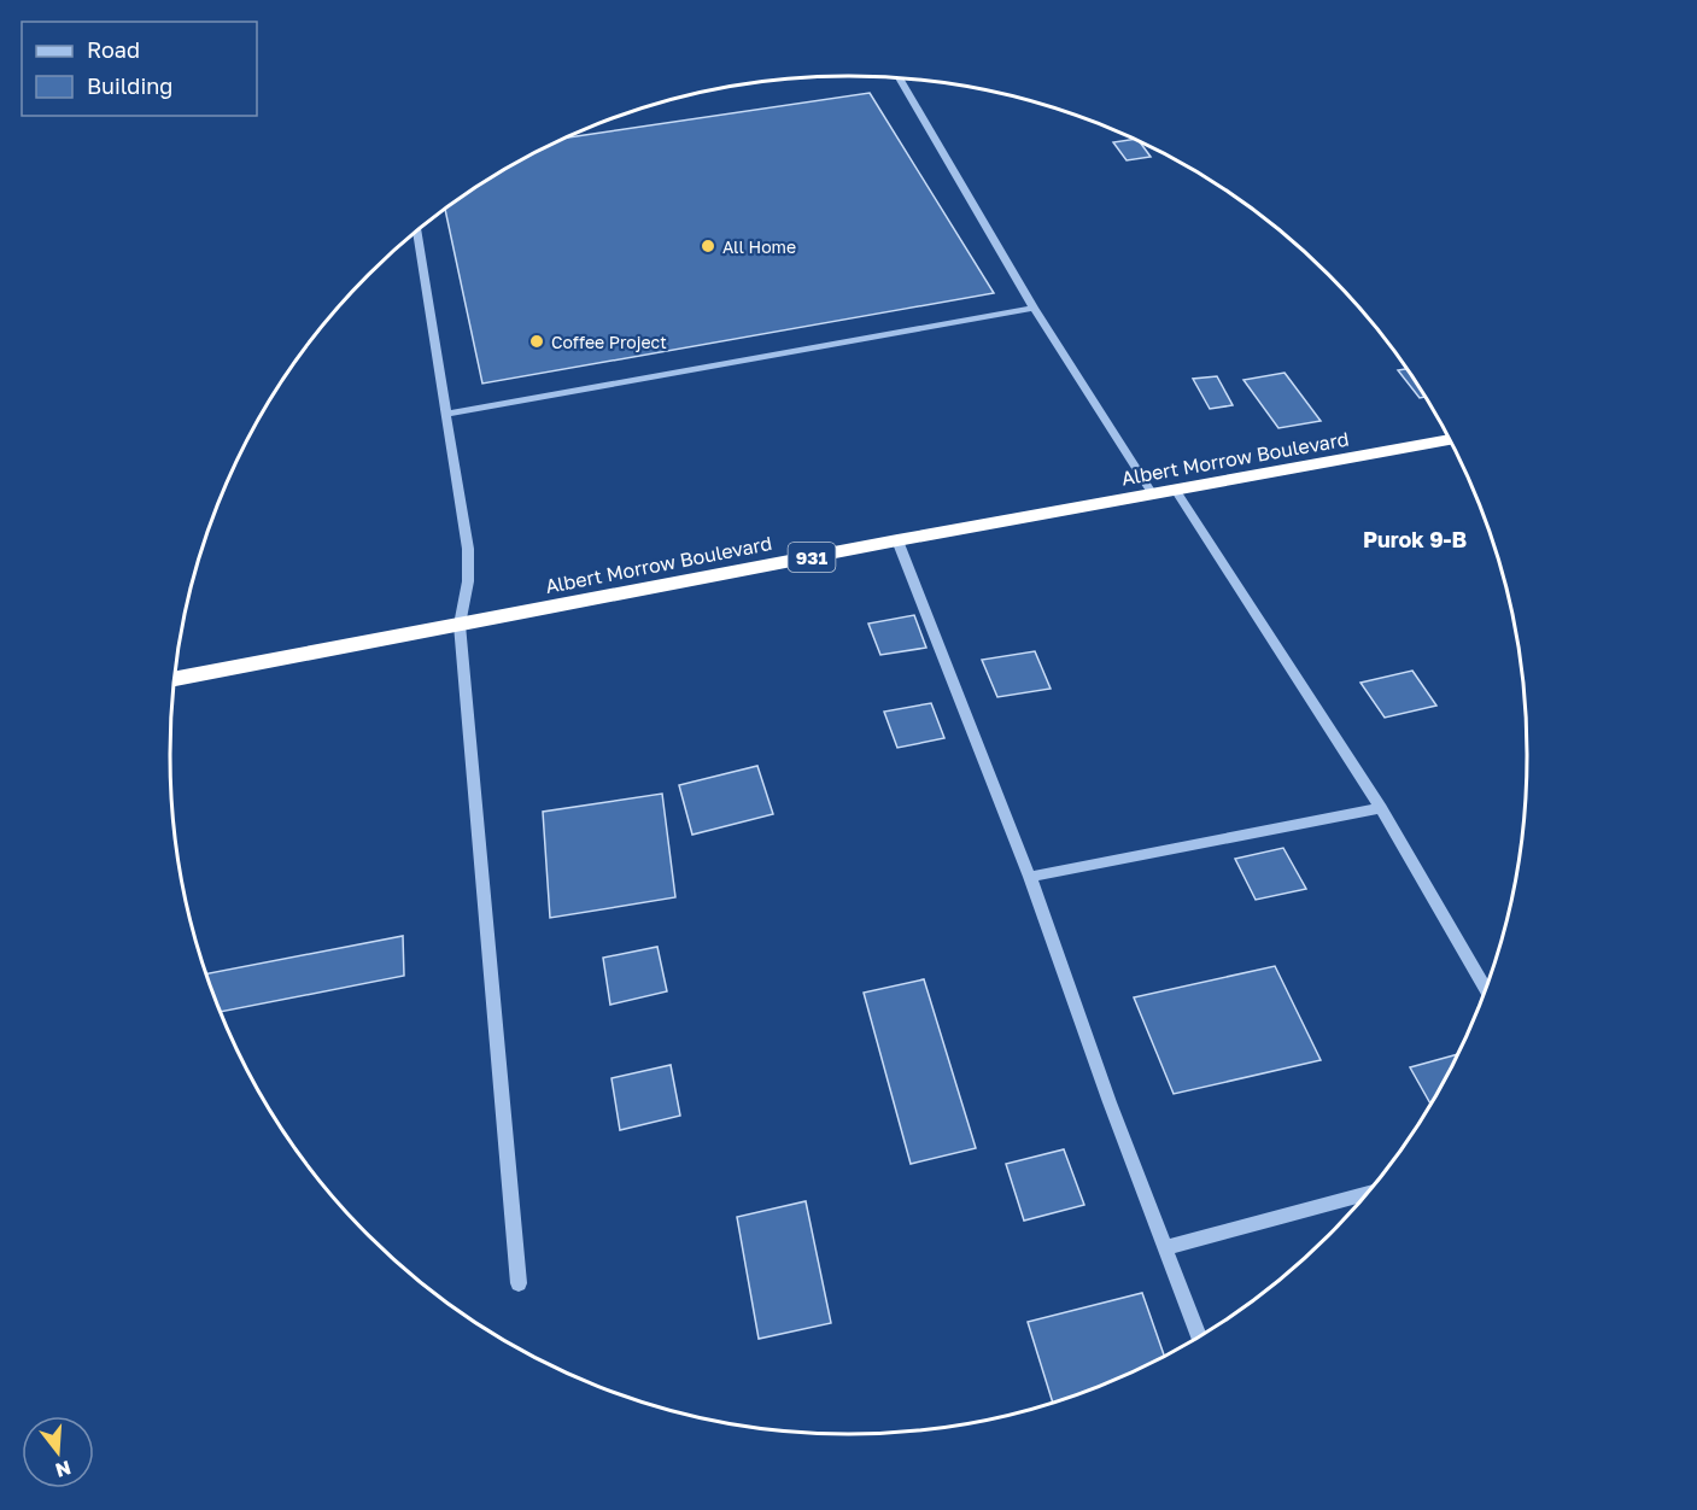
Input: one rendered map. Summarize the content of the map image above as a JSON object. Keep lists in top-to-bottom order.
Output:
{
  "streets": {
    "highway": ["Albert Morrow Boulevard", "931"]
  },
  "districts": ["Purok 9-B"],
  "places": ["All Home", "Coffee Project"],
  "legend": ["Road", "Building"],
  "north": "bottom"
}
